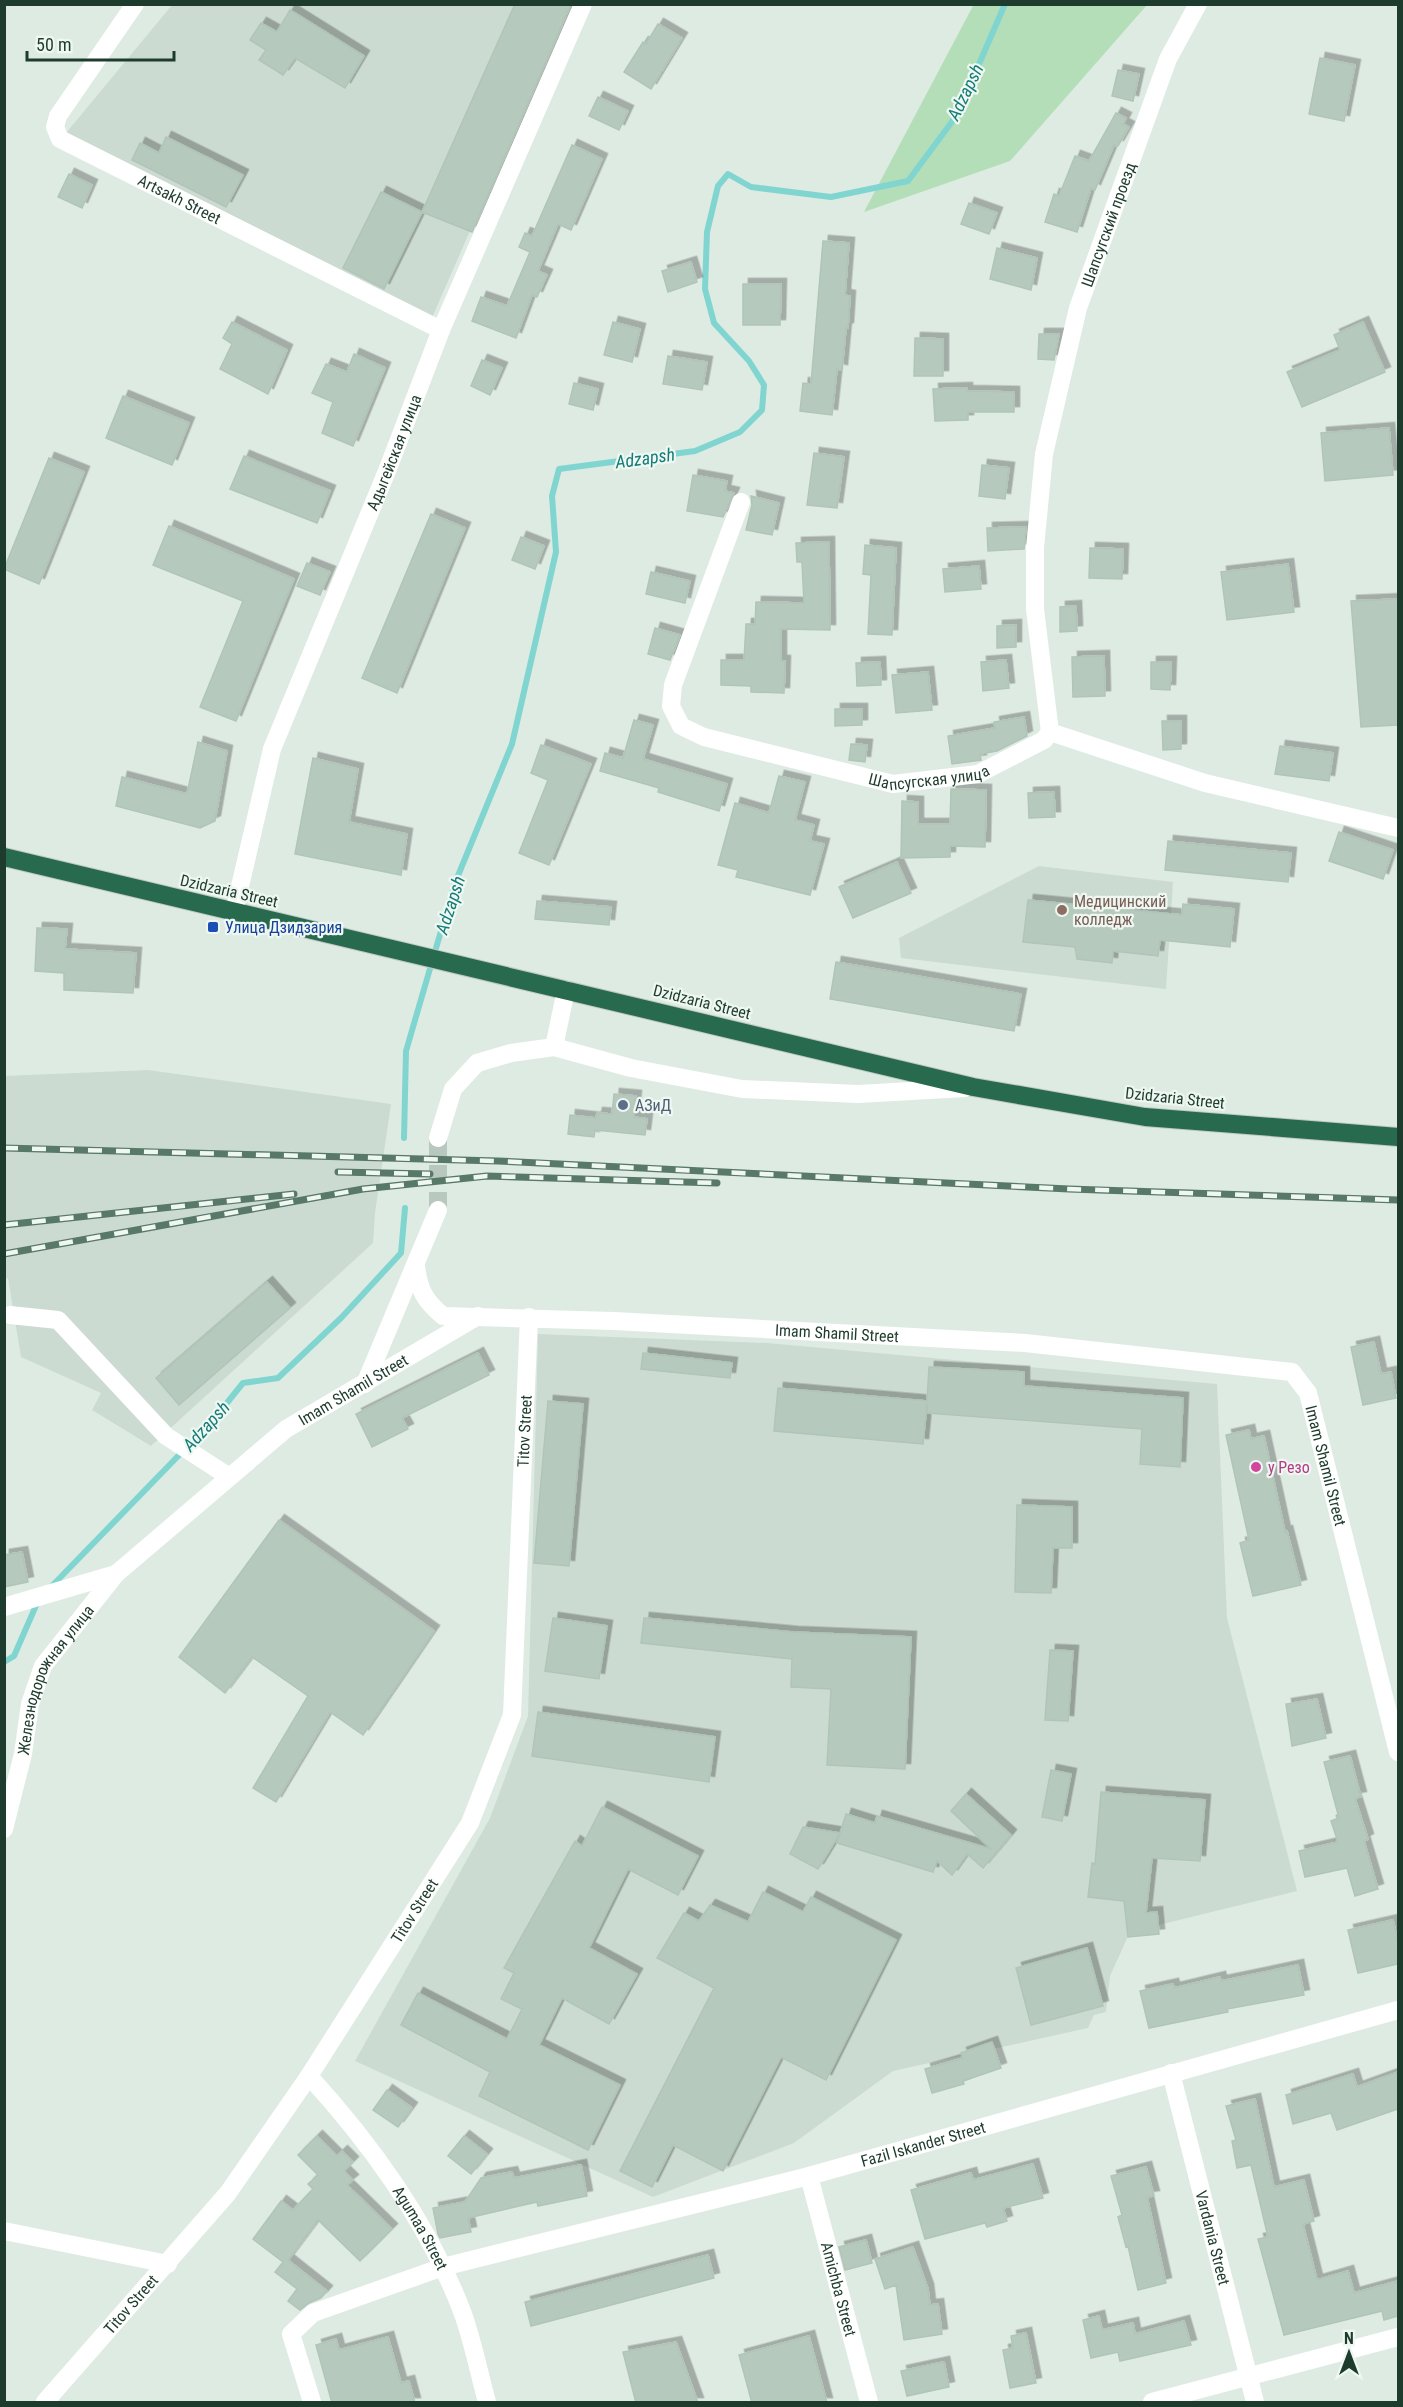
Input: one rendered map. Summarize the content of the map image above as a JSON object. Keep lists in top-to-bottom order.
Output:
{
  "streets": {
    "highway": ["Dzidzaria Street"],
    "street": [
      "Artsakh Street",
      "Шапсугский проезд",
      "Адыгейская улица",
      "Шапсугская улица",
      "Imam Shamil Street",
      "Titov Street",
      "Железнодорожная улица",
      "Fazil Iskander Street",
      "Agumaa Street",
      "Vardania Street",
      "Amichba Street"
    ]
  },
  "crossings": [
    ["Artsakh Street", "Адыгейская улица"],
    ["Шапсугский проезд", "Шапсугская улица"],
    ["Адыгейская улица", "Dzidzaria Street"],
    ["Imam Shamil Street", "Titov Street"],
    ["Imam Shamil Street", "Железнодорожная улица"],
    ["Titov Street", "Agumaa Street"],
    ["Fazil Iskander Street", "Agumaa Street"],
    ["Fazil Iskander Street", "Vardania Street"],
    ["Fazil Iskander Street", "Amichba Street"]
  ],
  "water": ["Adzapsh"],
  "places": {
    "other": ["Медицинский колледж", "АЗиД", "у Резо"],
    "transit": ["Улица Дзидзария"]
  },
  "scale_bar": "50 m",
  "north": "top"
}
